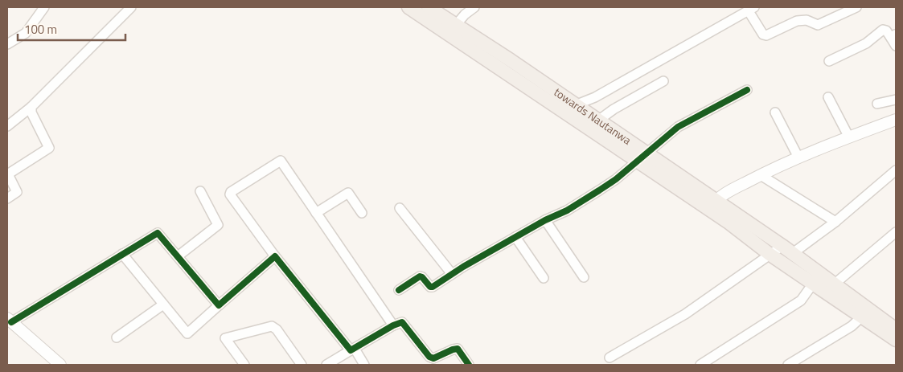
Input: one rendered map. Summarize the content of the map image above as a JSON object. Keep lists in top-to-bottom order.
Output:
{
  "streets": {
    "main road": ["towards Nautanwa"]
  },
  "scale_bar": "100 m"
}
